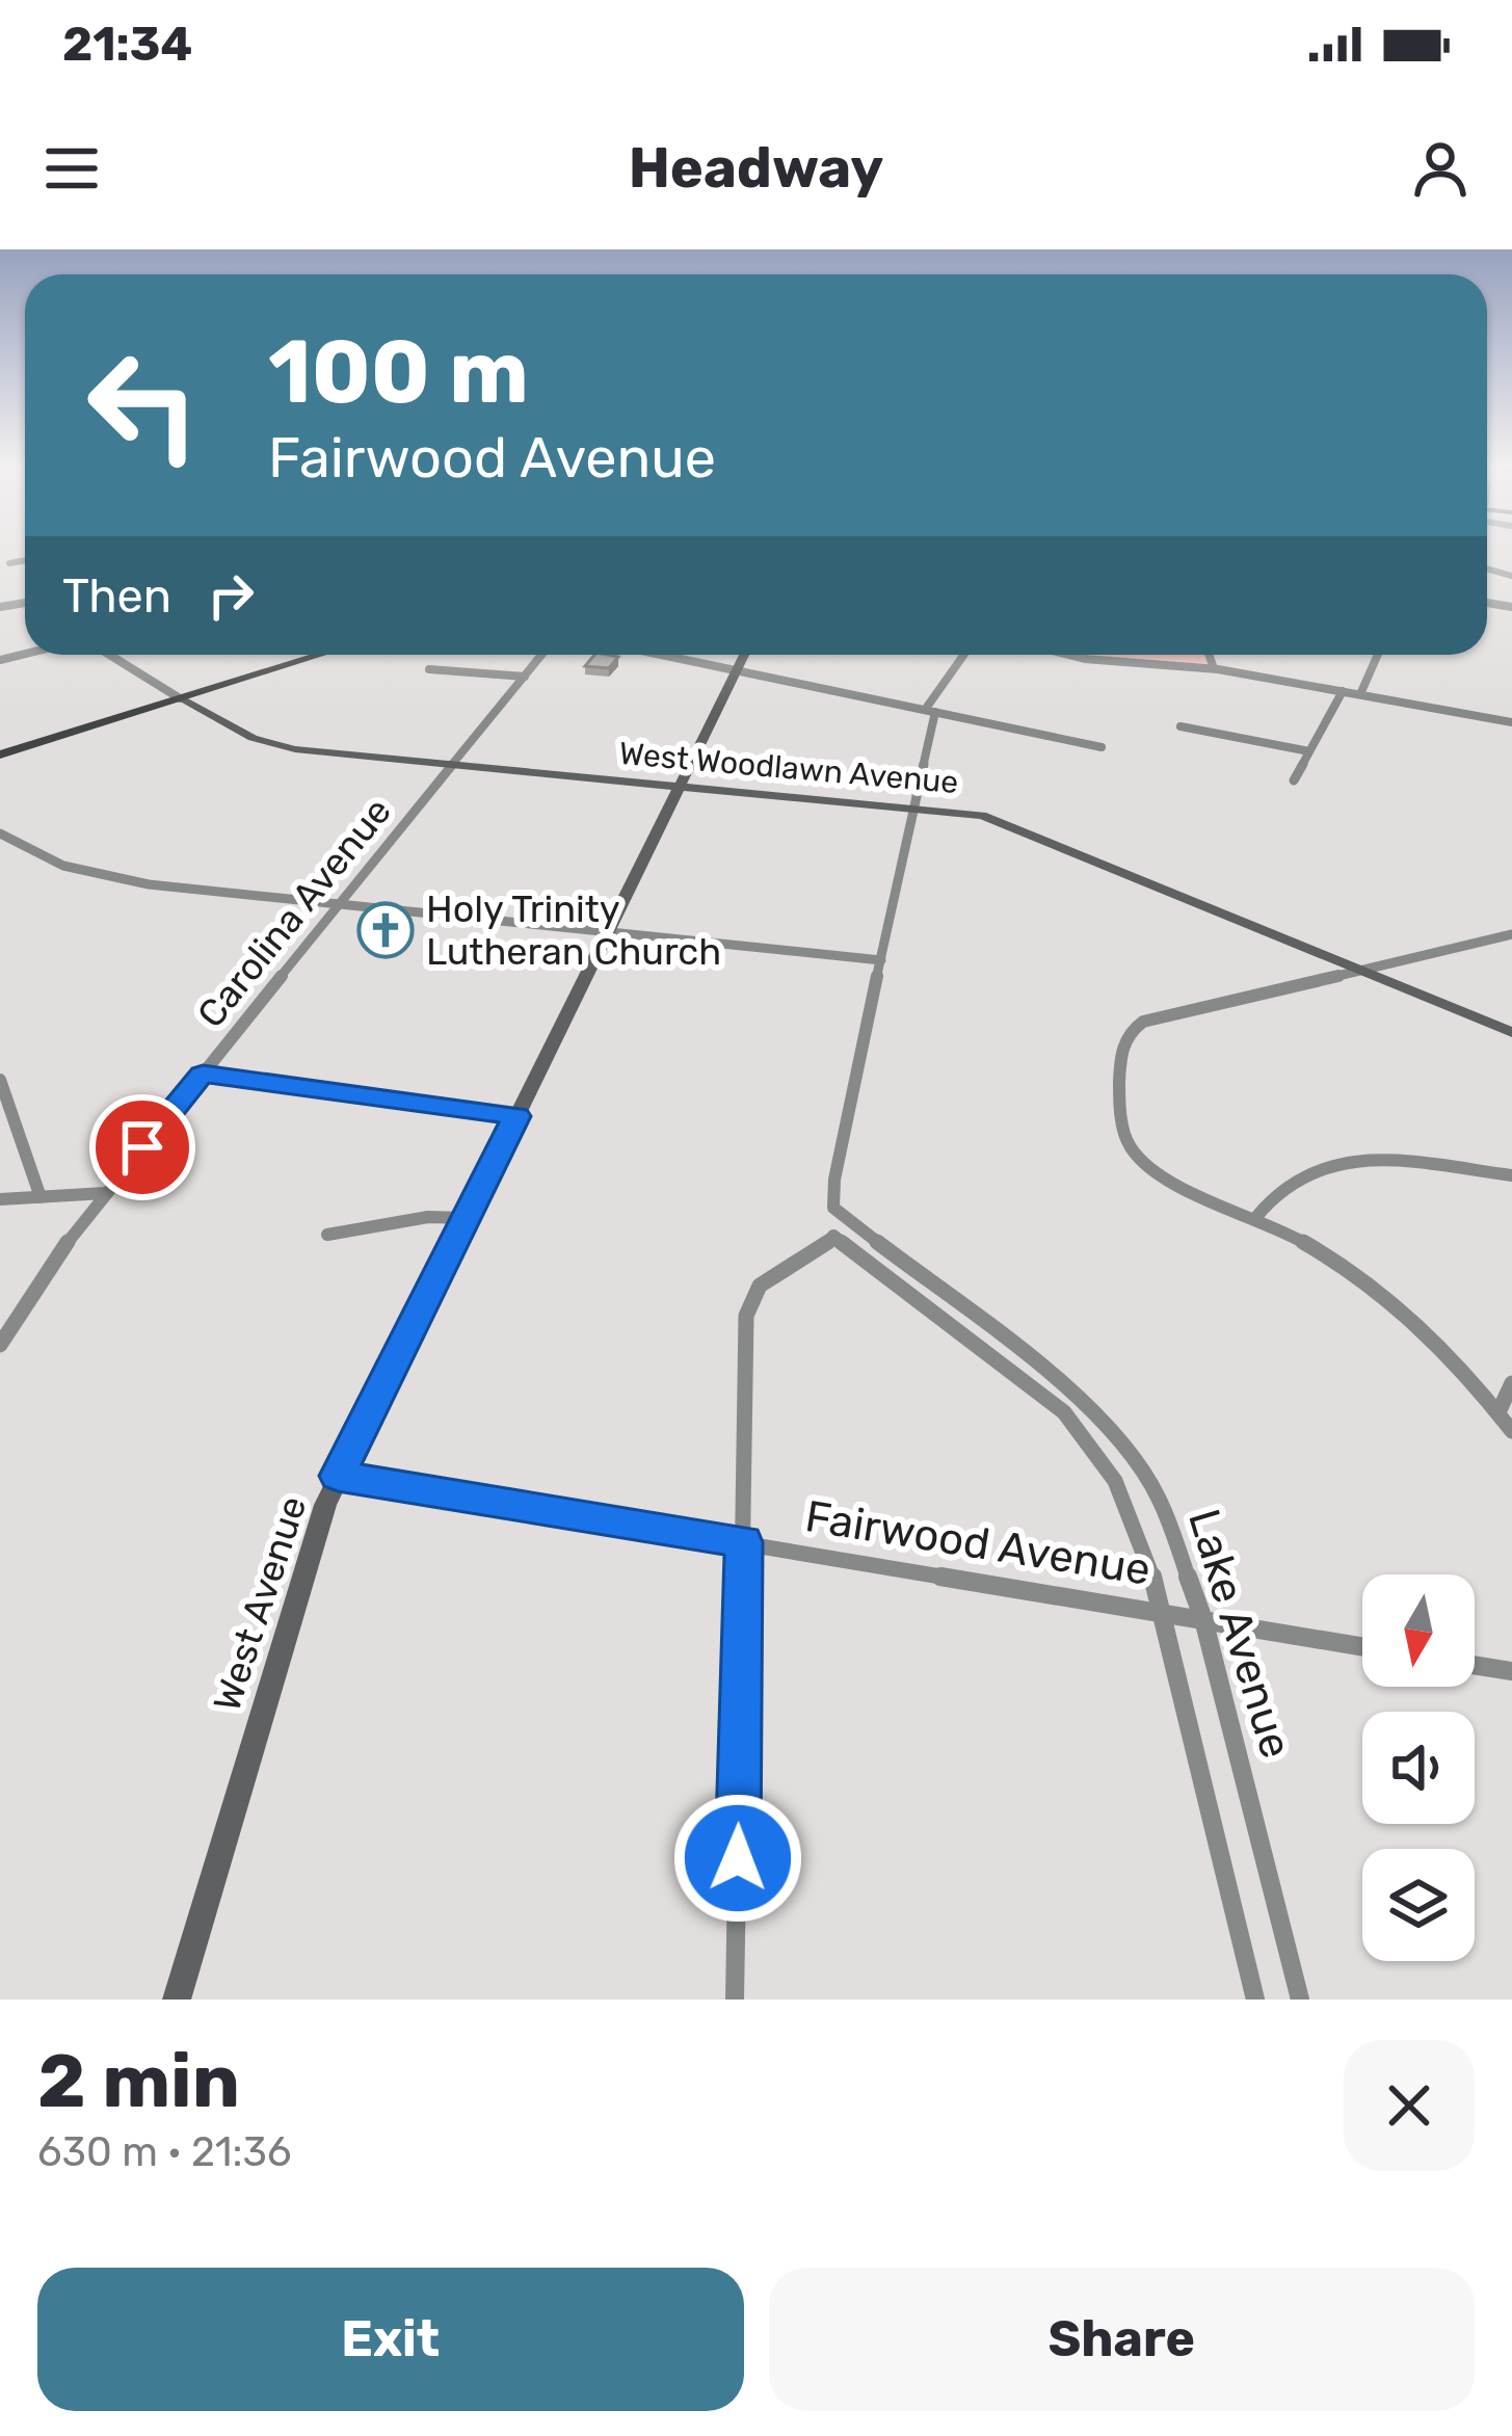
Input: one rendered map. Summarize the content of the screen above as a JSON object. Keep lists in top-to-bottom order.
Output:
{
  "streets": {
    "street": [
      "West Woodlawn Avenue",
      "Carolina Avenue",
      "Fairwood Avenue",
      "West Avenue",
      "Lake Avenue"
    ]
  },
  "crossings": [
    ["West Woodlawn Avenue", "Carolina Avenue"],
    ["West Woodlawn Avenue", "West Avenue"],
    ["Fairwood Avenue", "West Avenue"],
    ["Fairwood Avenue", "Lake Avenue"]
  ],
  "places": {
    "church": ["Holy Trinity Lutheran Church"]
  },
  "north": "bottom",
  "page": {
    "status": "21:34",
    "header": "Headway",
    "turn": ["100 m", "Fairwood Avenue"],
    "then": "Then",
    "heading": ["2 min", "630 m · 21:36"],
    "buttons": ["Exit", "Share"]
  }
}
